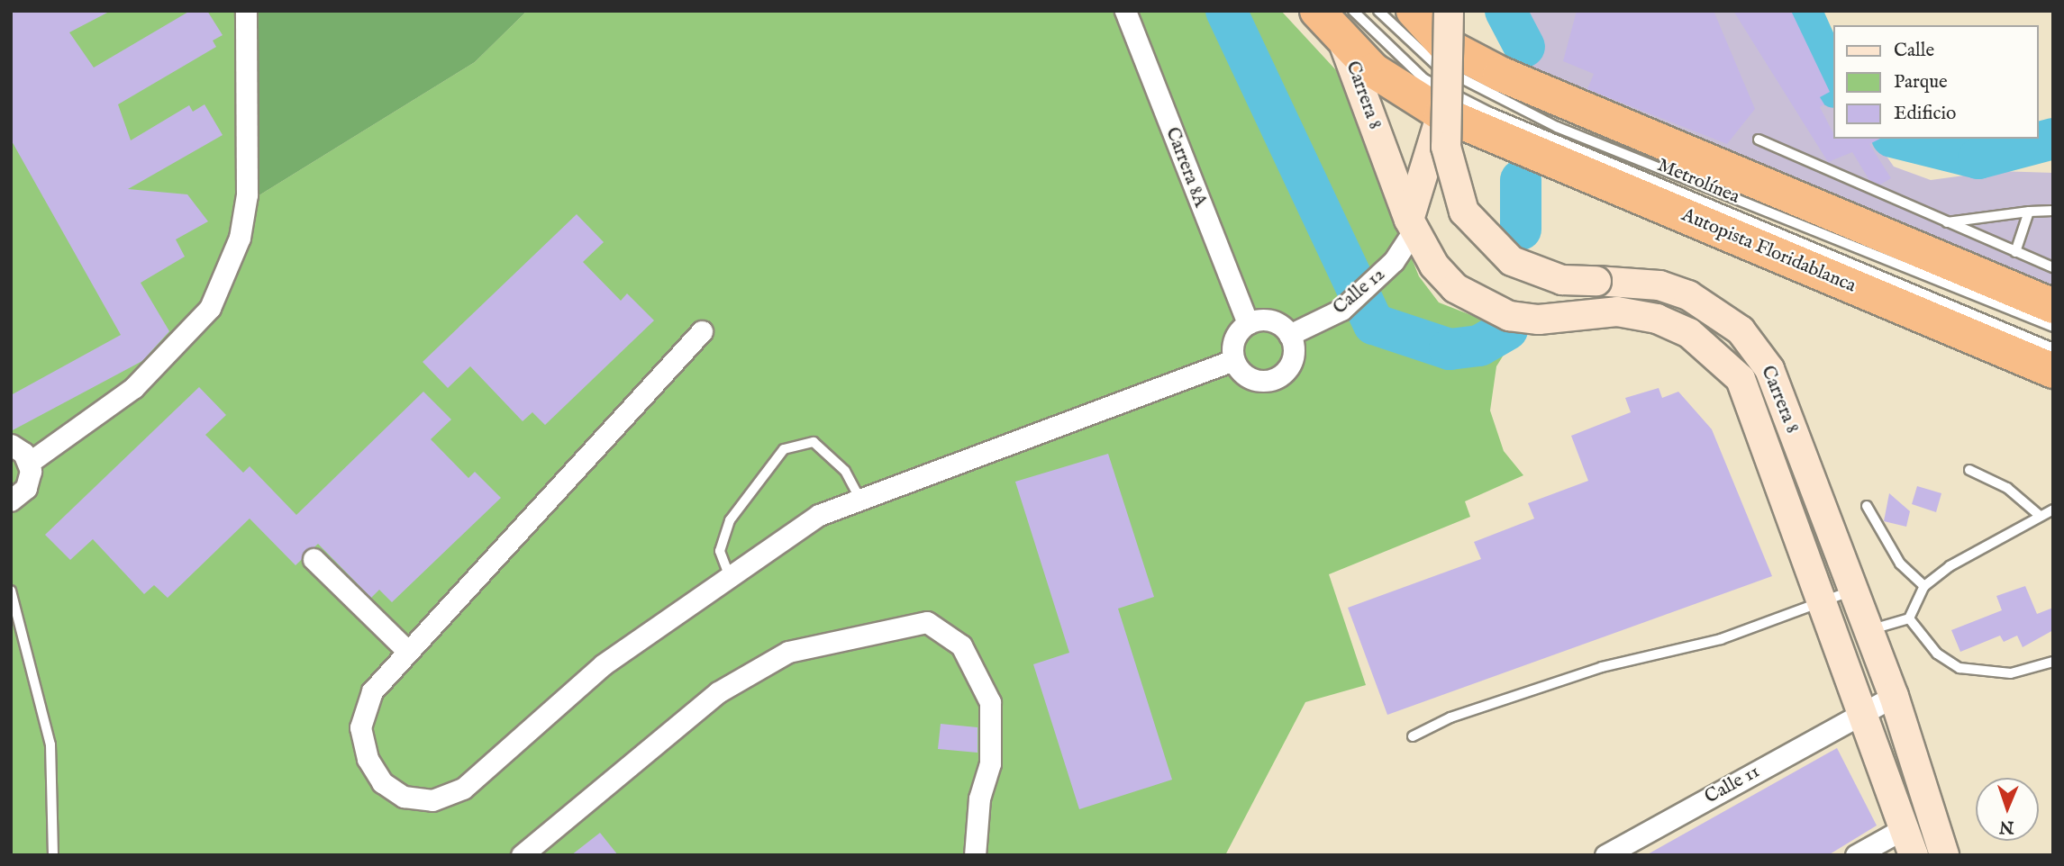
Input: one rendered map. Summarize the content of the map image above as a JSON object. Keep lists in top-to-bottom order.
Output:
{
  "streets": {
    "highway": ["Autopista Floridablanca"],
    "main road": ["Carrera 8"],
    "street": ["Carrera 8A", "Calle 12", "Calle 11"],
    "lane": ["Metrolínea"]
  },
  "crossings": [
    ["Carrera 8", "Autopista Floridablanca"],
    ["Carrera 8", "Calle 12"],
    ["Carrera 8", "Calle 11"],
    ["Carrera 8A", "Calle 12"],
    ["Metrolínea", "Autopista Floridablanca"]
  ],
  "legend": ["Calle", "Parque", "Edificio"],
  "north": "bottom"
}
